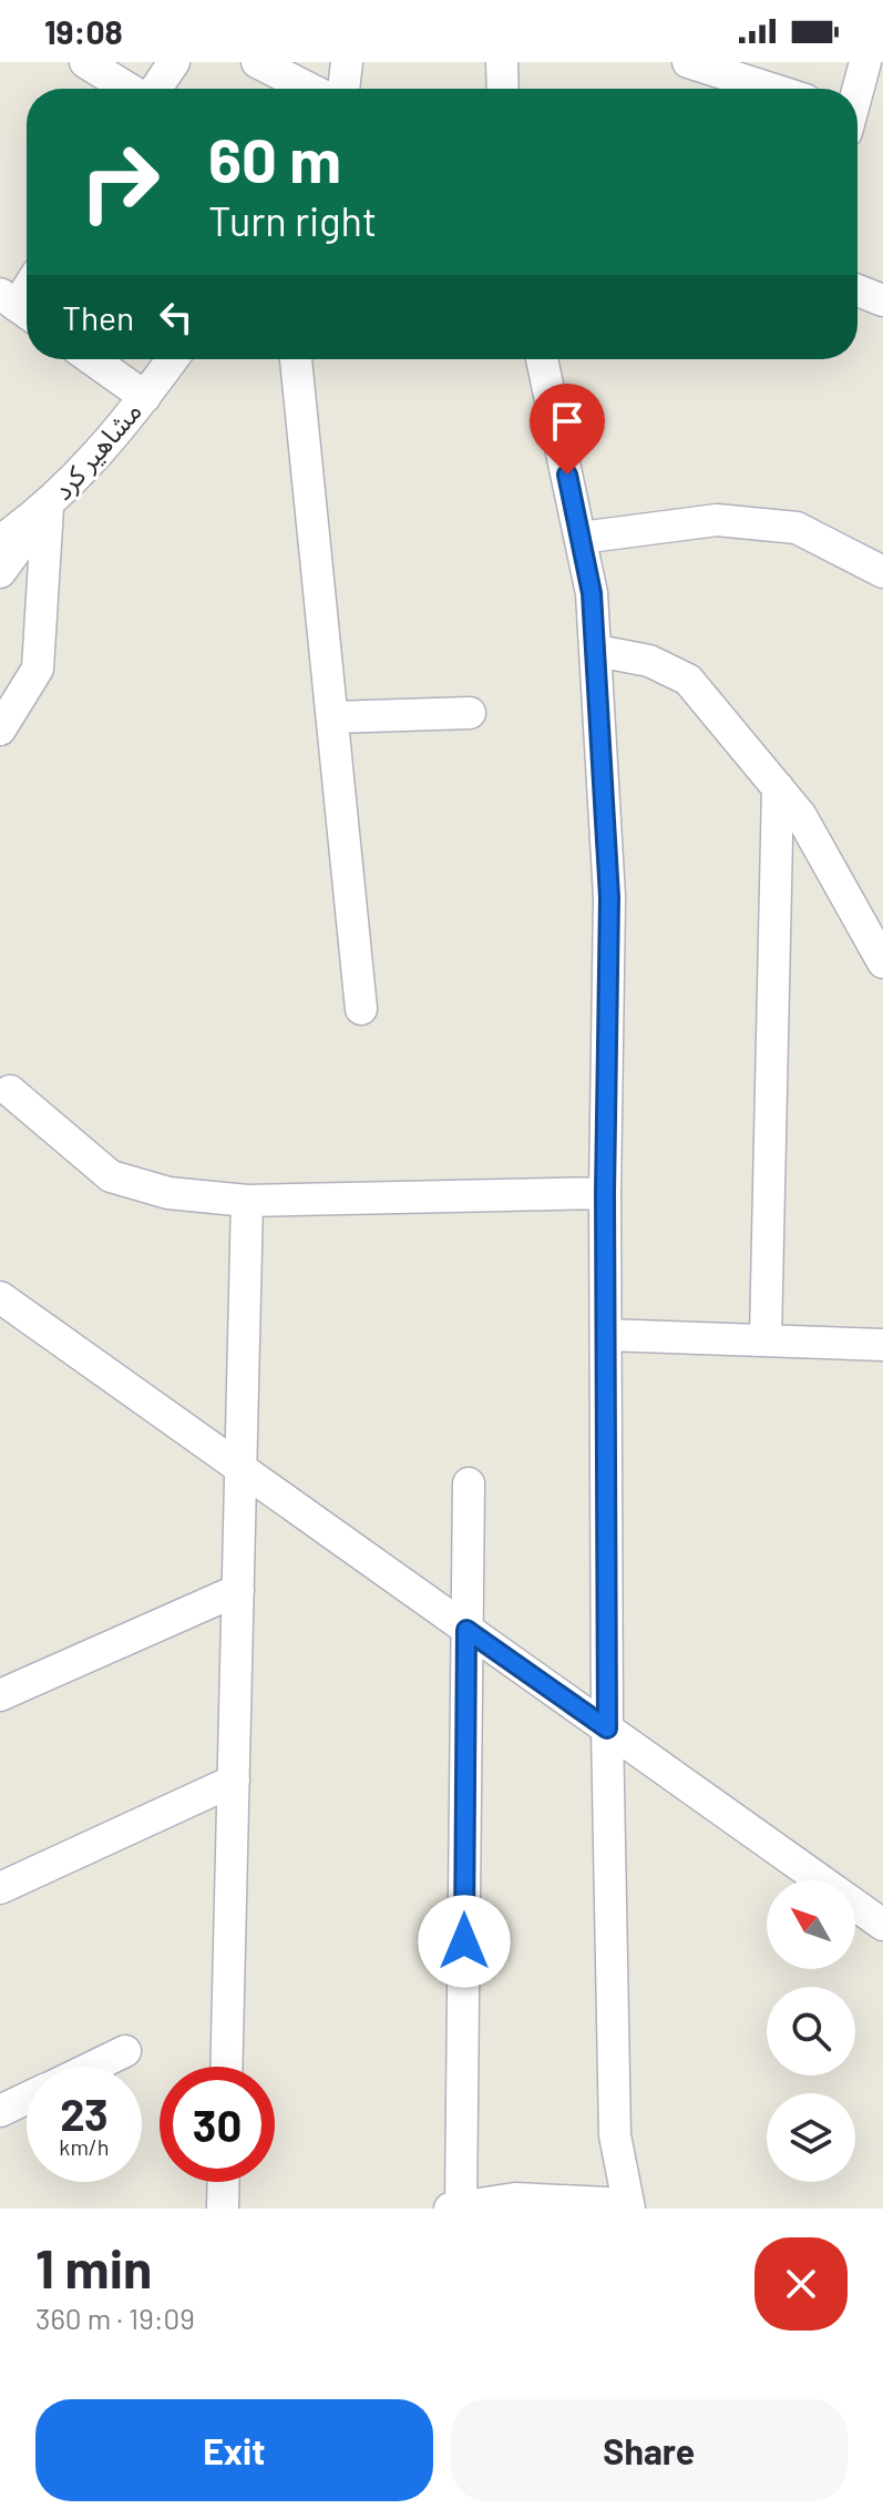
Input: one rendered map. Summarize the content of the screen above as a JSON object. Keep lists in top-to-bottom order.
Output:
{
  "streets": {
    "street": ["مشاهیر کرد"]
  },
  "north": "top left",
  "page": {
    "status": "19:08",
    "turn": ["60 m", "Turn right"],
    "then": "Then",
    "speed": "23 km/h",
    "limit": "30",
    "heading": ["1 min", "360 m · 19:09"],
    "buttons": ["Exit", "Share"]
  }
}
